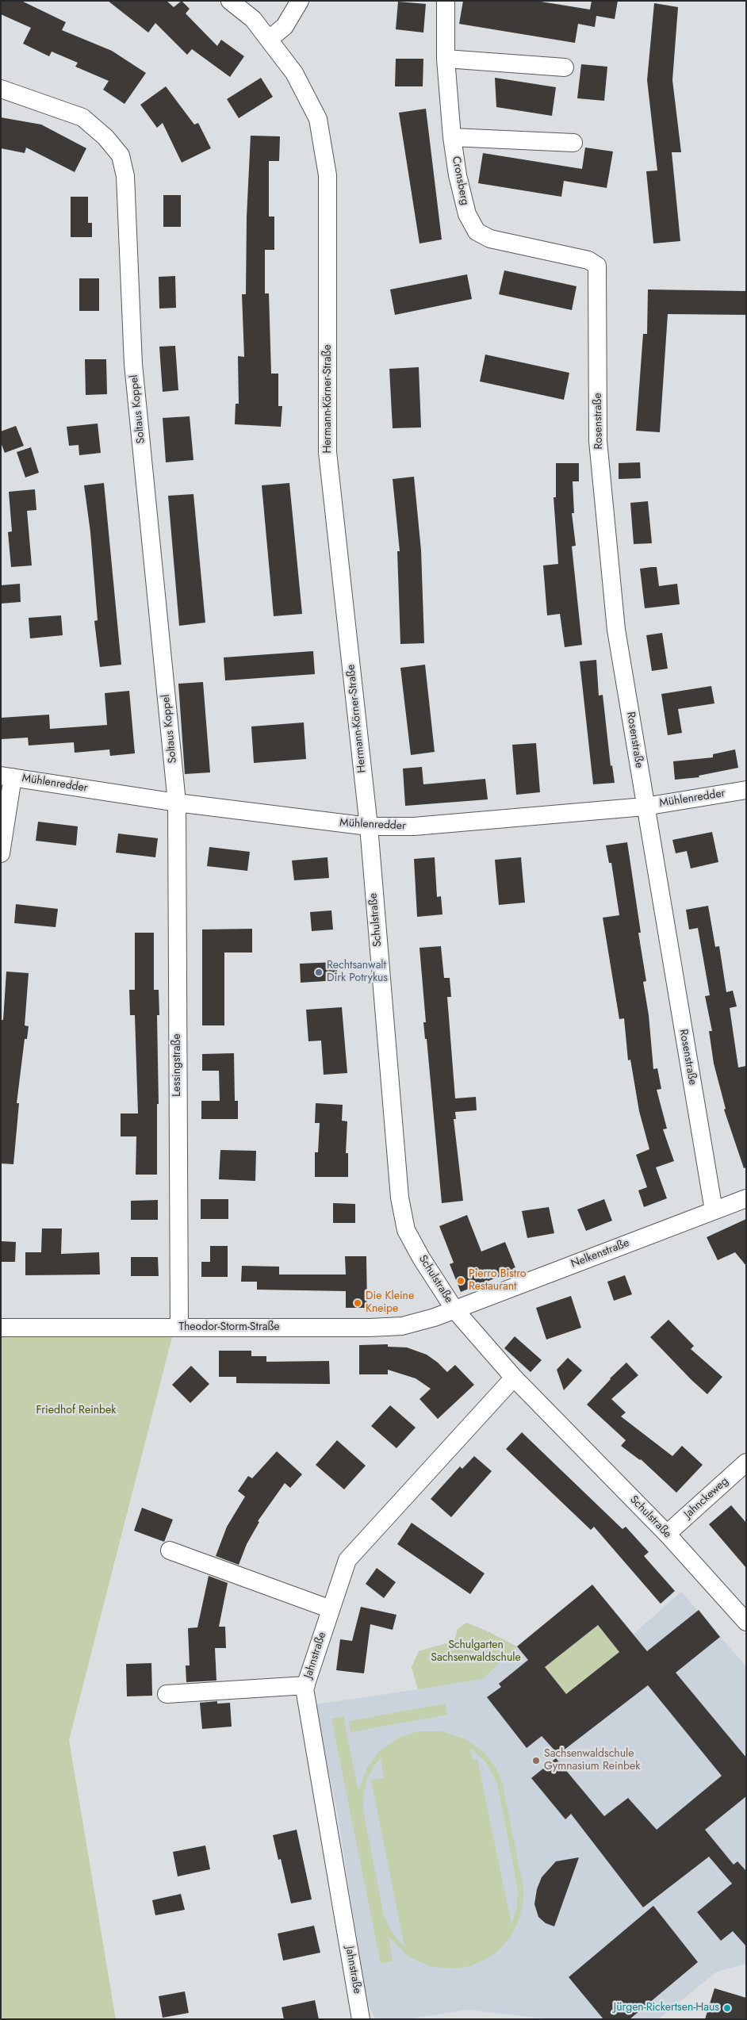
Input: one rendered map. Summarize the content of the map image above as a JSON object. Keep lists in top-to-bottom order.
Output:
{
  "streets": {
    "street": [
      "Cronsberg",
      "Hermann-Körner-Straße",
      "Soltaus Koppel",
      "Rosenstraße",
      "Mühlenredder",
      "Schulstraße",
      "Lessingstraße",
      "Nelkenstraße",
      "Theodor-Storm-Straße",
      "Jahnckeweg",
      "Jahnstraße"
    ]
  },
  "crossings": [
    ["Cronsberg", "Rosenstraße"],
    ["Hermann-Körner-Straße", "Mühlenredder"],
    ["Hermann-Körner-Straße", "Schulstraße"],
    ["Soltaus Koppel", "Mühlenredder"],
    ["Soltaus Koppel", "Lessingstraße"],
    ["Rosenstraße", "Mühlenredder"],
    ["Rosenstraße", "Nelkenstraße"],
    ["Mühlenredder", "Schulstraße"],
    ["Mühlenredder", "Lessingstraße"],
    ["Schulstraße", "Nelkenstraße"],
    ["Schulstraße", "Theodor-Storm-Straße"],
    ["Schulstraße", "Jahnckeweg"],
    ["Schulstraße", "Jahnstraße"],
    ["Lessingstraße", "Theodor-Storm-Straße"],
    ["Nelkenstraße", "Theodor-Storm-Straße"]
  ],
  "parks": ["Friedhof Reinbek", "Schulgarten Sachsenwaldschule"],
  "places": [
    "Rechtsanwalt Dirk Potrykus",
    "Pierro Bistro Restaurant",
    "Die Kleine Kneipe",
    "Sachsenwaldschule Gymnasium Reinbek",
    "Jürgen-Rickertsen-Haus"
  ]
}
